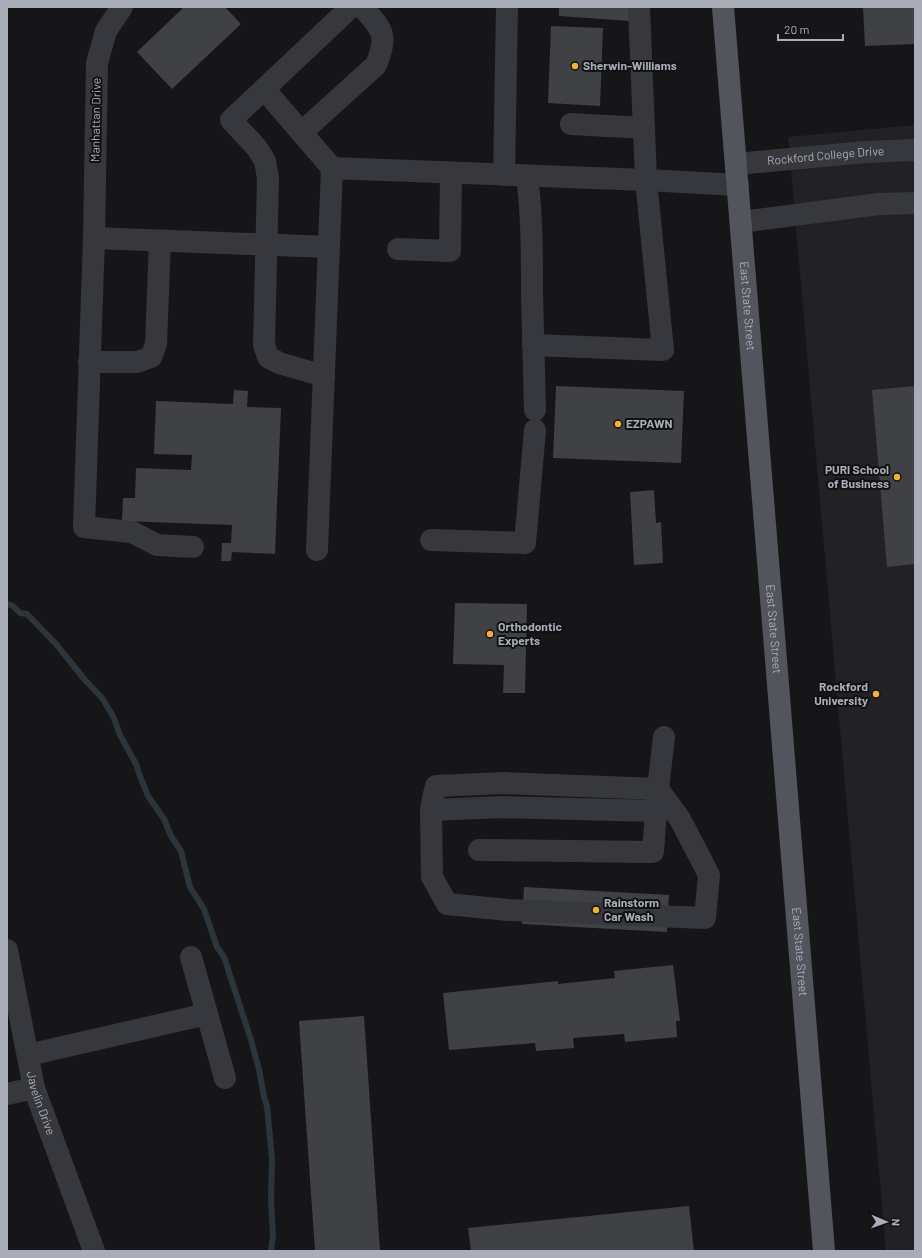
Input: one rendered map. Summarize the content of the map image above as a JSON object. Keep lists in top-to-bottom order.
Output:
{
  "streets": {
    "main road": ["East State Street"],
    "street": ["Manhattan Drive", "Rockford College Drive", "Javelin Drive"]
  },
  "crossings": [
    ["Rockford College Drive", "East State Street"]
  ],
  "places": [
    "Sherwin-Williams",
    "EZPAWN",
    "PURI School of Business",
    "Orthodontic Experts",
    "Rockford University",
    "Rainstorm Car Wash"
  ],
  "scale_bar": "20 m",
  "north": "right"
}
